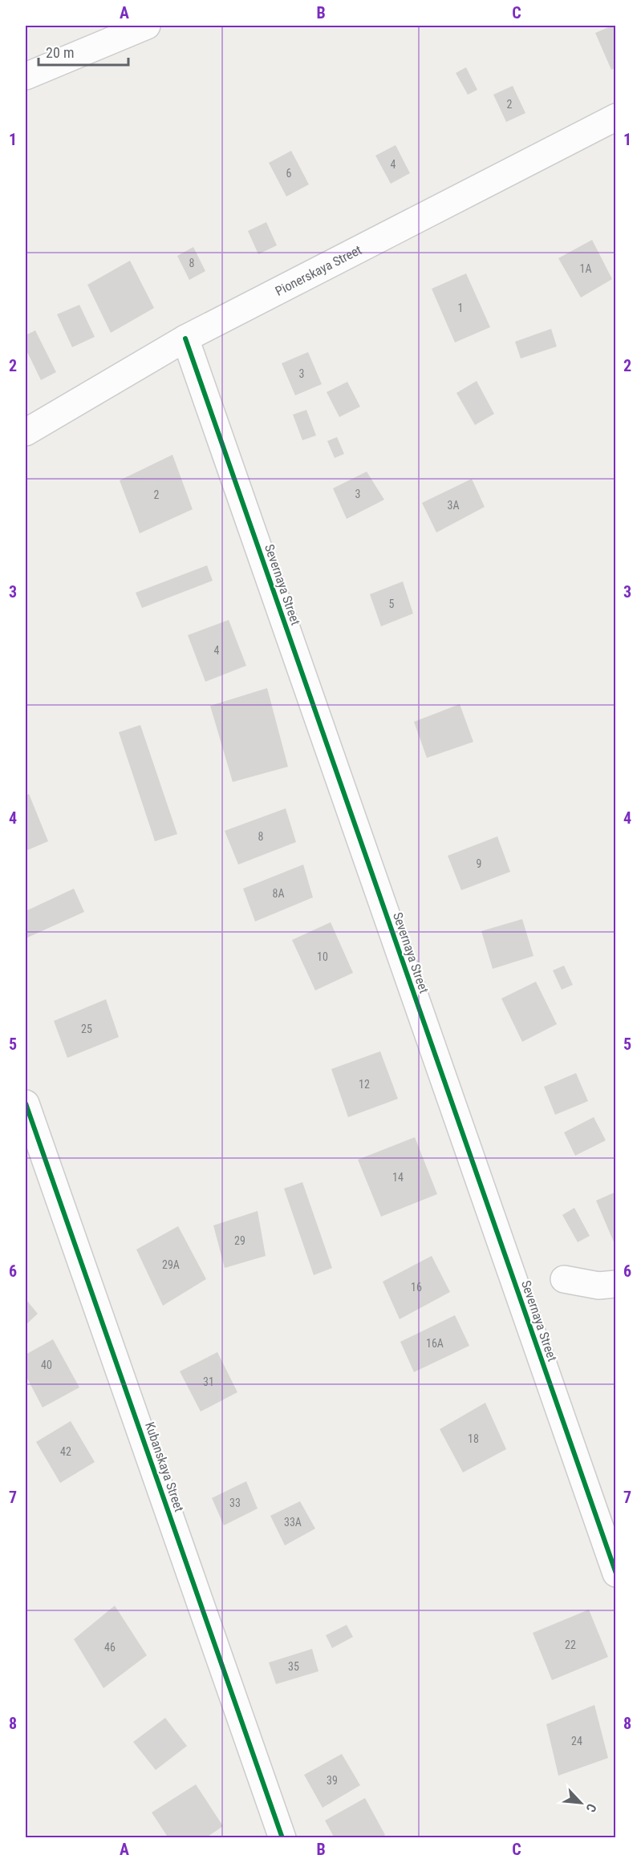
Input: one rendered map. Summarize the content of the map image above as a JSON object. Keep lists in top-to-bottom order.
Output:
{
  "streets": {
    "street": ["Pionerskaya Street", "Severnaya Street", "Kubanskaya Street"]
  },
  "crossings": [
    ["Pionerskaya Street", "Severnaya Street"]
  ],
  "house_numbers": [
    "2",
    "4",
    "6",
    "8",
    "1А",
    "1",
    "3",
    "3",
    "2",
    "3А",
    "5",
    "4",
    "8",
    "9",
    "8А",
    "10",
    "25",
    "12",
    "14",
    "29",
    "29А",
    "16",
    "16А",
    "40",
    "31",
    "18",
    "42",
    "33",
    "33А",
    "22",
    "46",
    "35",
    "24",
    "39"
  ],
  "scale_bar": "20 m",
  "north": "bottom right",
  "grid": {
    "columns": ["A", "B", "C"],
    "rows": [
      "1",
      "2",
      "3",
      "4",
      "5",
      "6",
      "7",
      "8"
    ]
  }
}
